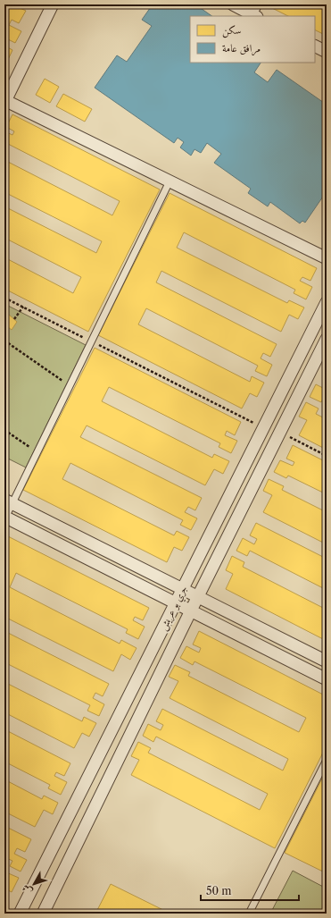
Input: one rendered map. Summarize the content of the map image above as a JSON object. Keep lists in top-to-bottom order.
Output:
{
  "streets": {
    "street": ["جري بو عريش"]
  },
  "legend": ["سكن", "مرافق عامة"],
  "scale_bar": "50 m",
  "north": "bottom left"
}
